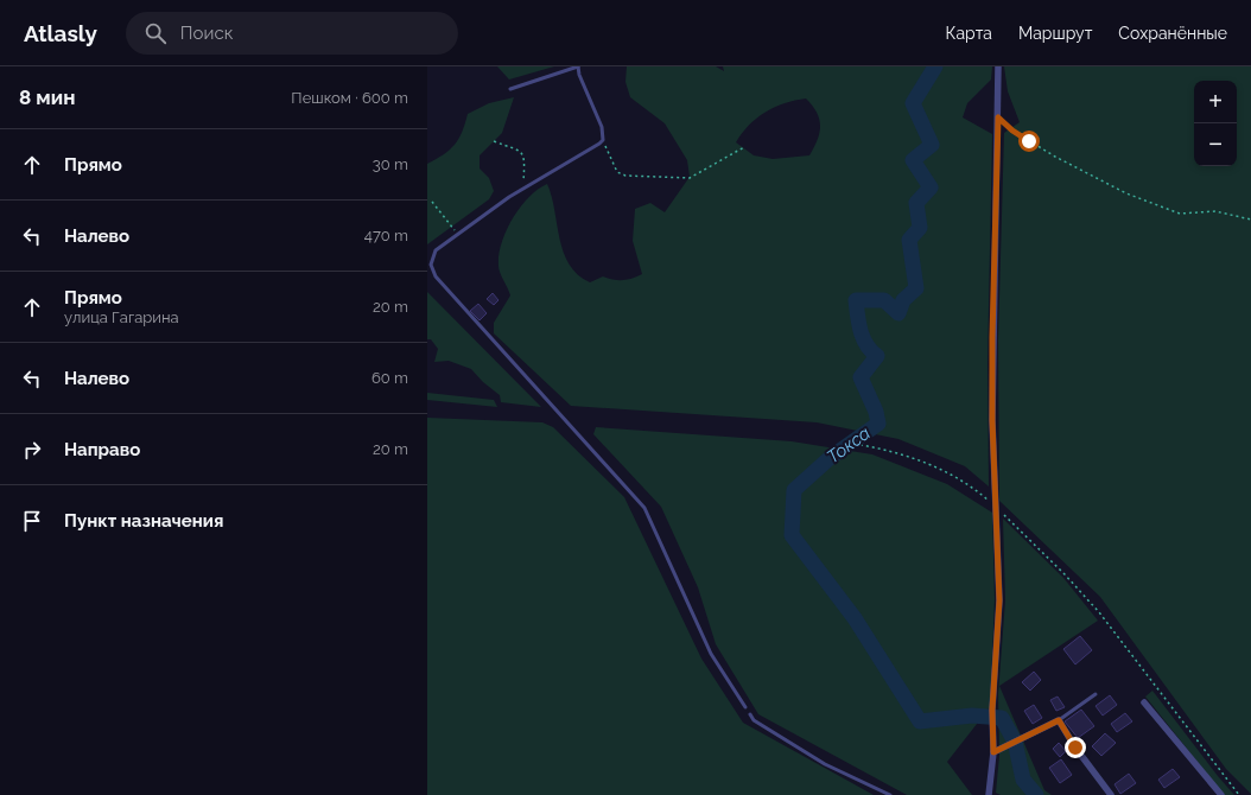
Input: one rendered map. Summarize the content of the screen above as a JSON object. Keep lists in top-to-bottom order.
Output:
{
  "water": ["Токса"],
  "page": {
    "header": "Atlasly",
    "search": "Поиск",
    "nav": ["Карта", "Маршрут", "Сохранённые"],
    "heading": ["8 мин", "Пешком · 600 m"],
    "map_buttons": ["+", "−"],
    "list": [
      ["Прямо", "30 m"],
      ["Налево", "470 m"],
      ["Прямо", "улица Гагарина", "20 m"],
      ["Налево", "60 m"],
      ["Направо", "20 m"],
      "Пункт назначения"
    ]
  }
}
